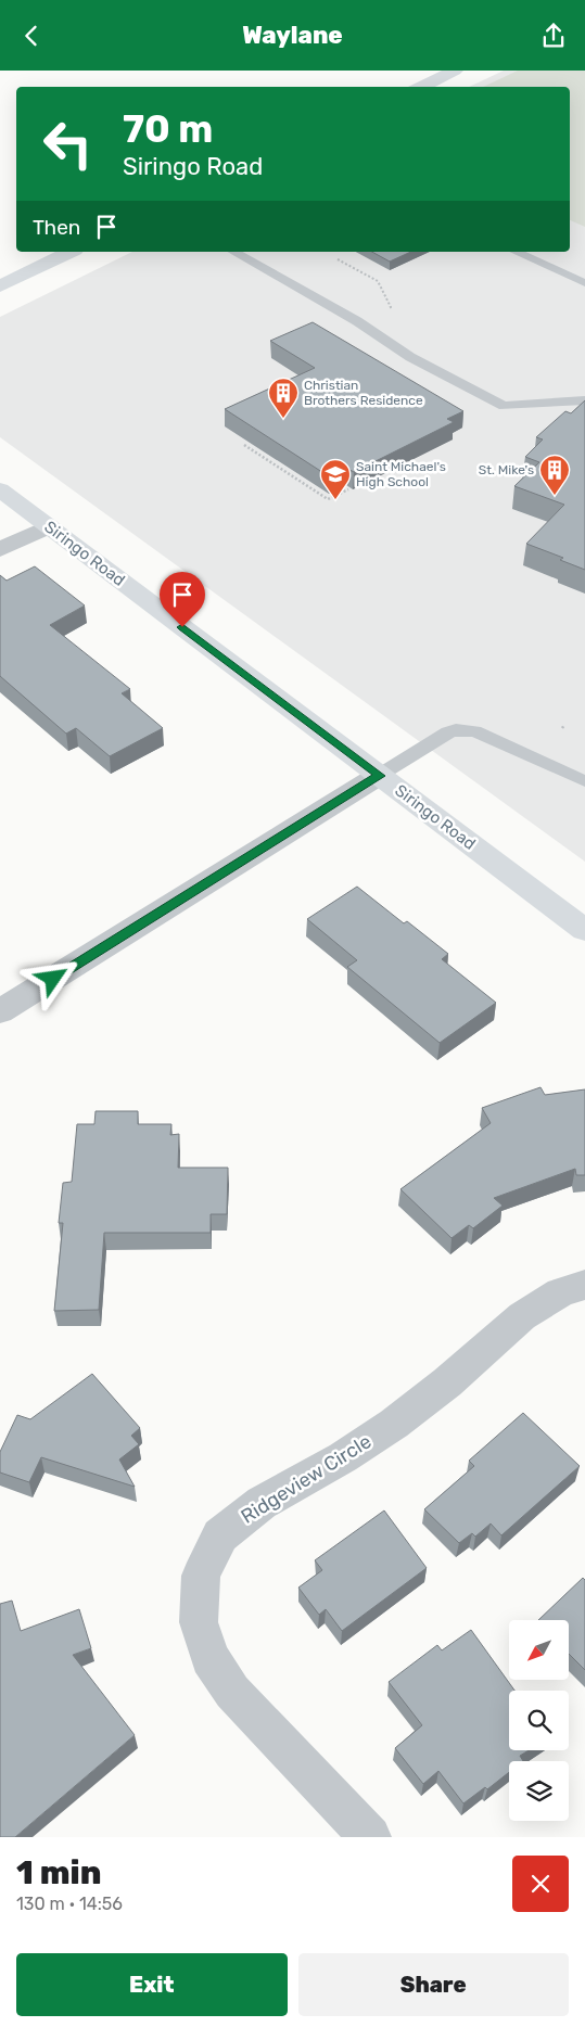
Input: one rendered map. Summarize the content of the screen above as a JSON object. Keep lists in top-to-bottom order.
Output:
{
  "streets": {
    "street": ["Siringo Road", "Ridgeview Circle"]
  },
  "places": {
    "building": ["Christian Brothers Residence", "St. Mike's"],
    "school or university": ["Saint Michael's High School"]
  },
  "north": "bottom left",
  "page": {
    "header": "Waylane",
    "turn": ["70 m", "Siringo Road"],
    "then": "Then",
    "heading": ["1 min", "130 m · 14:56"],
    "buttons": ["Exit", "Share"]
  }
}
